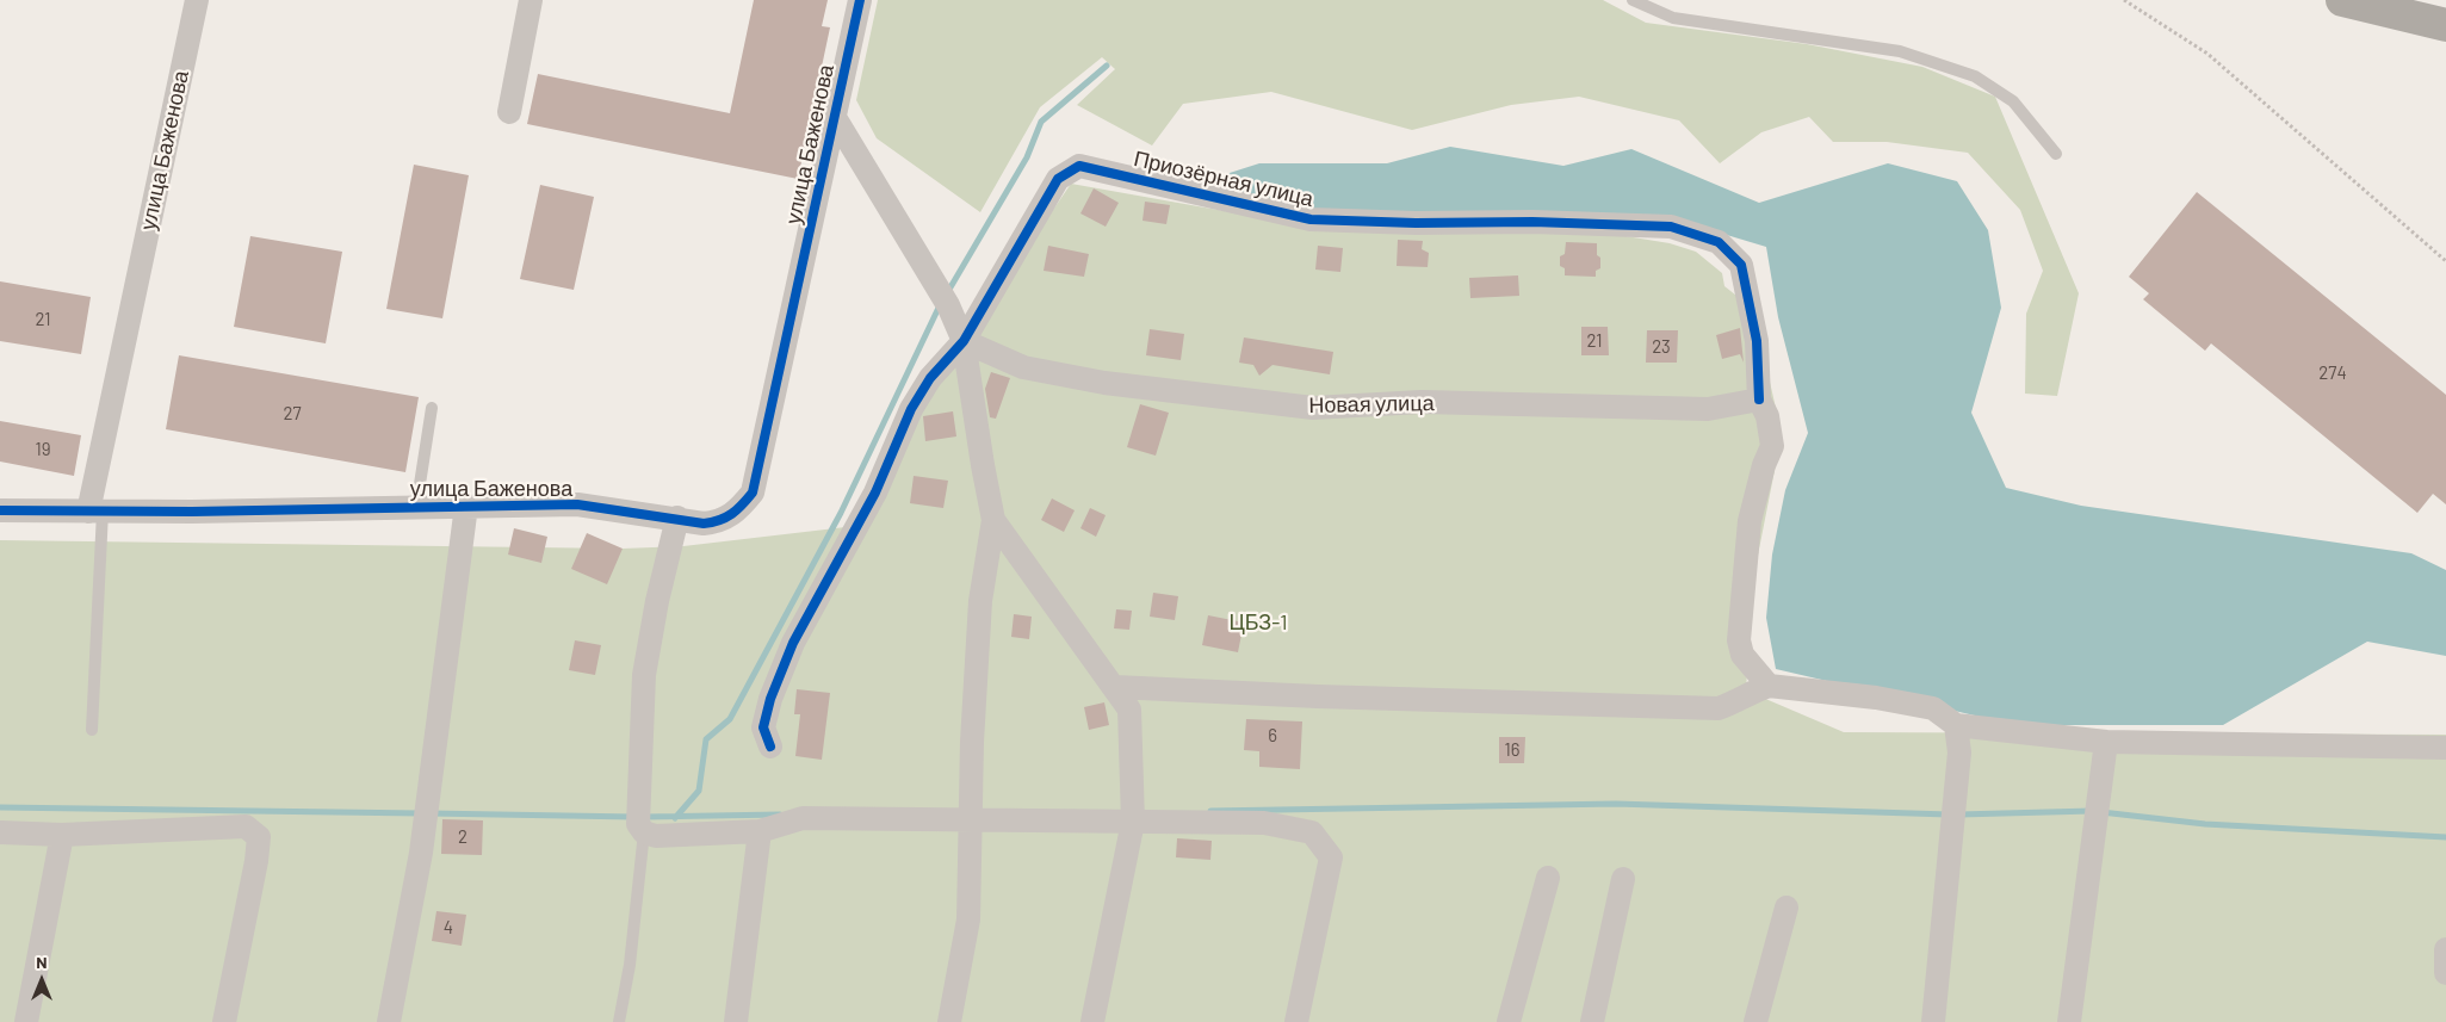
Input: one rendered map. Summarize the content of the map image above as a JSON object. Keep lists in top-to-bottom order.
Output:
{
  "streets": {
    "street": ["улица Баженова", "Приозёрная улица", "Новая улица"]
  },
  "crossings": [
    ["Приозёрная улица", "Новая улица"]
  ],
  "parks": ["ЦБЗ-1"],
  "house_numbers": [
    "21",
    "21",
    "23",
    "274",
    "27",
    "19",
    "6",
    "16",
    "2",
    "4"
  ],
  "north": "top"
}
